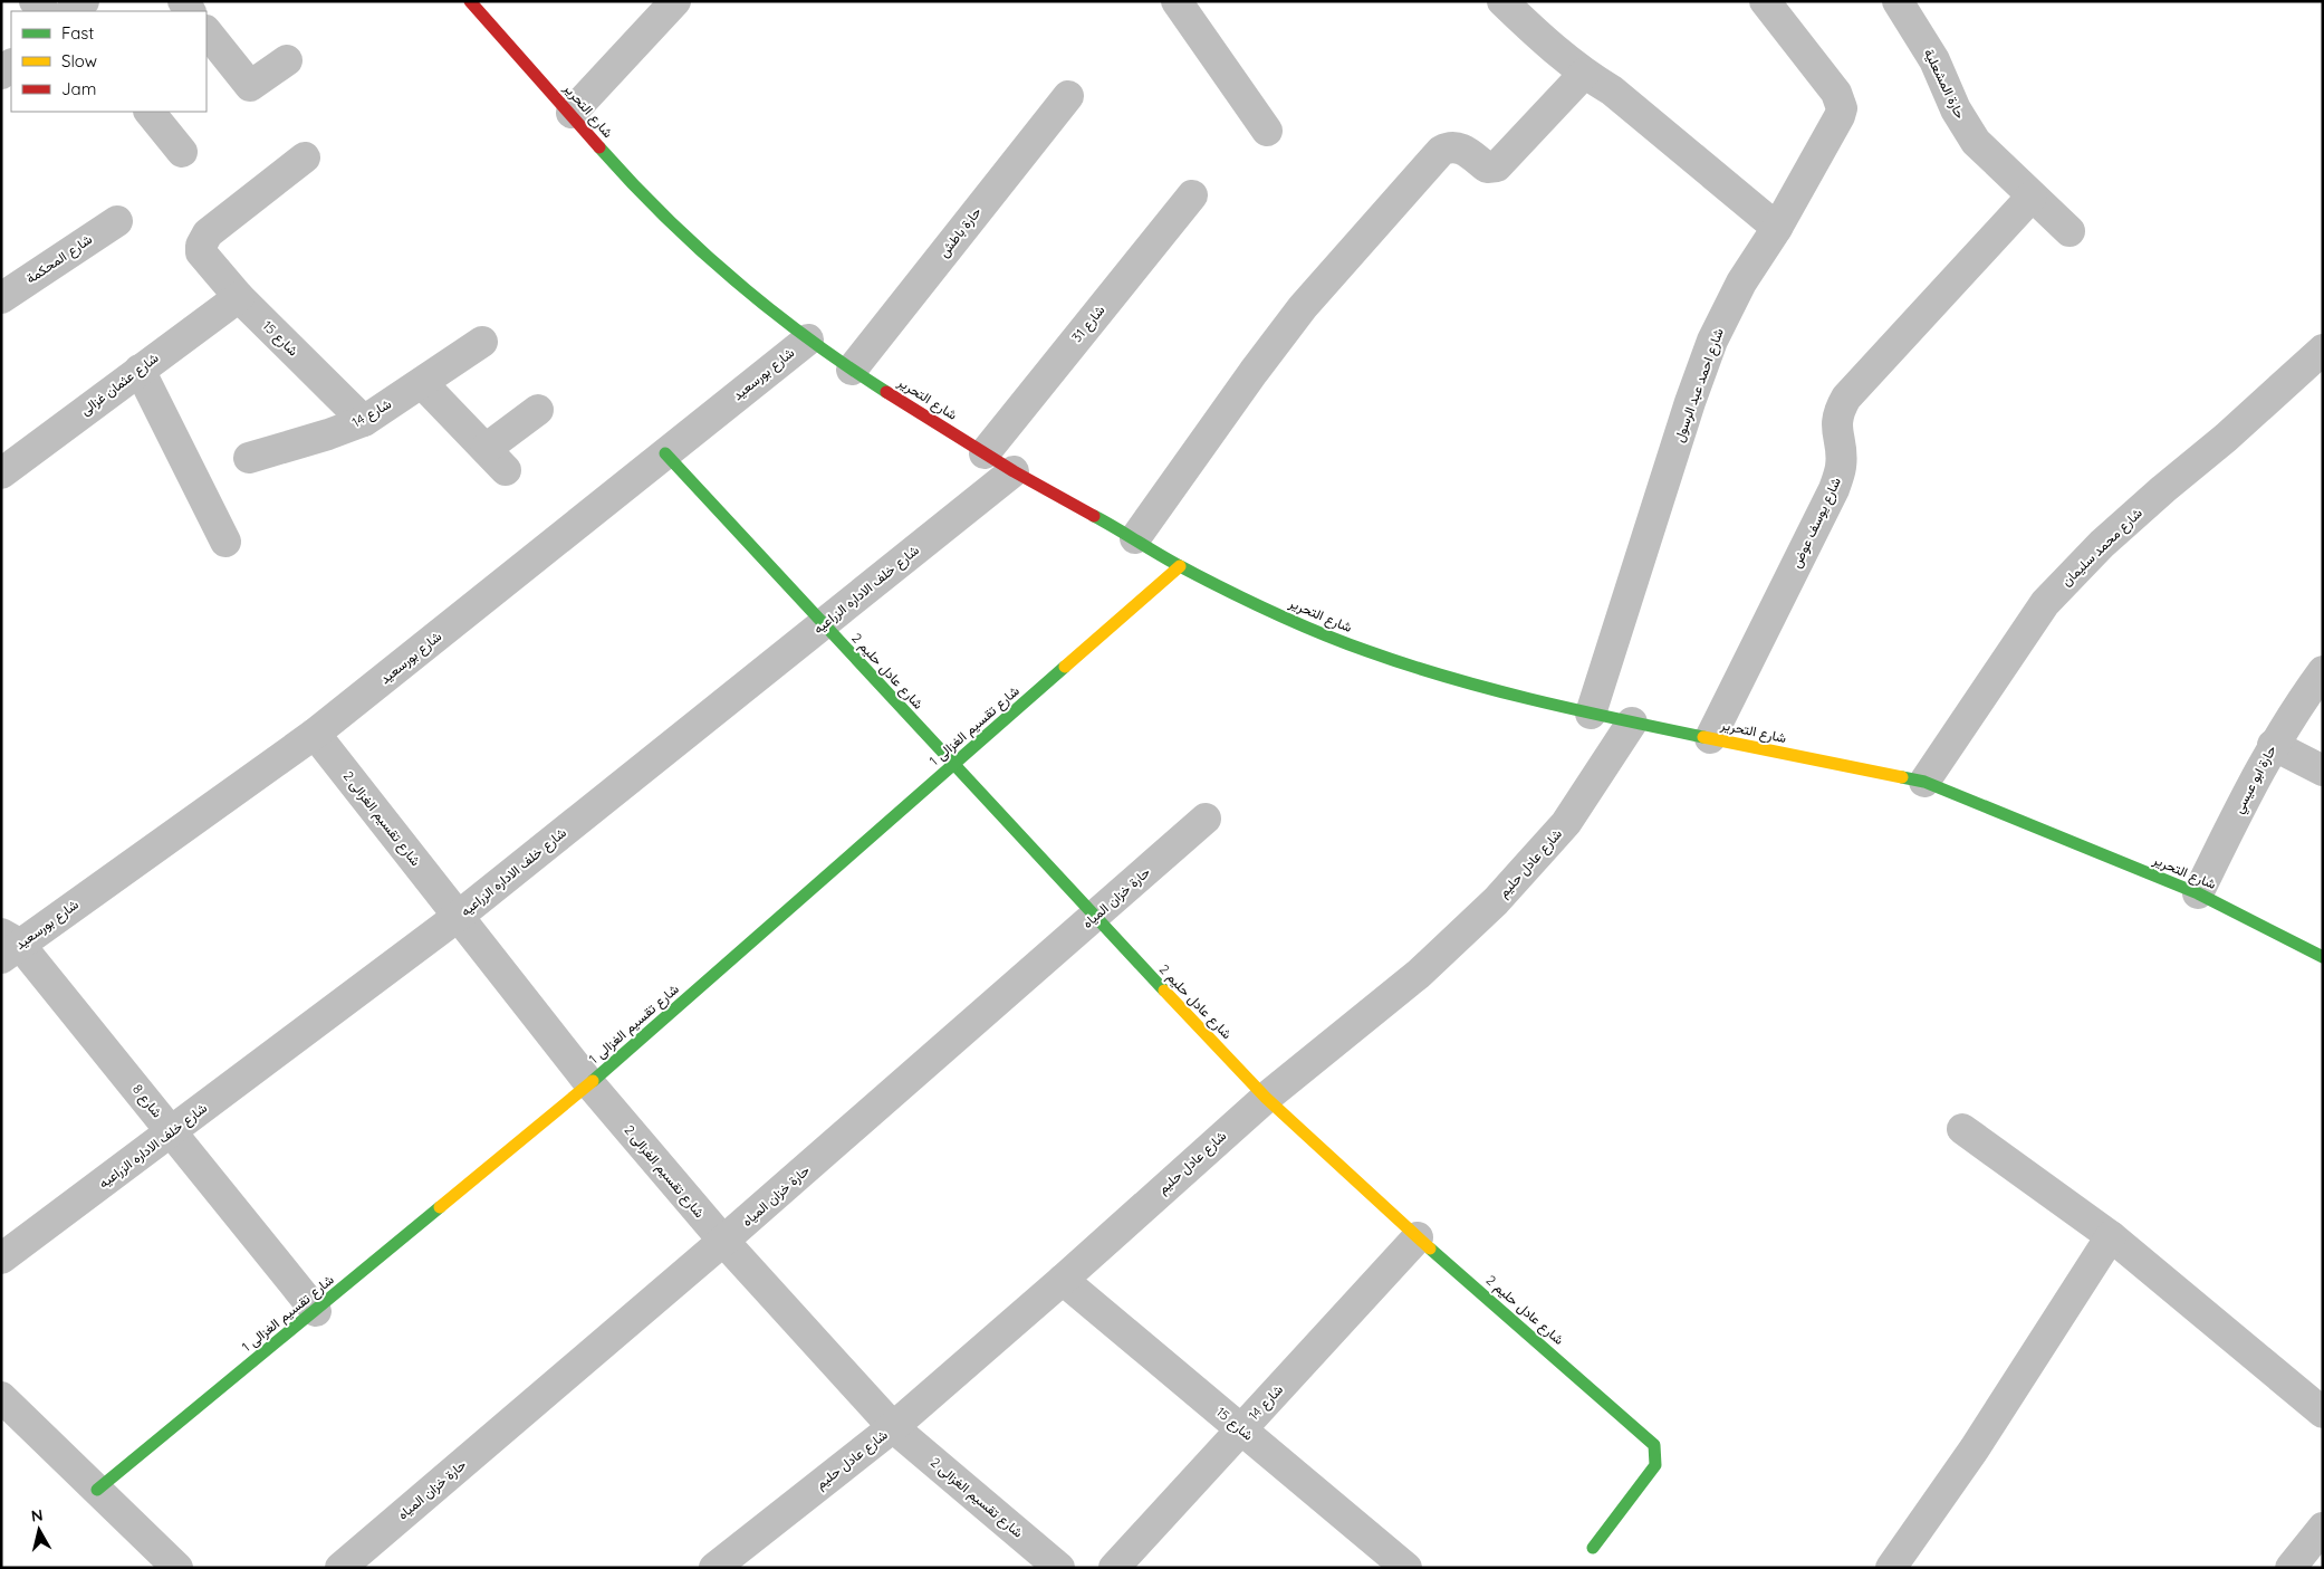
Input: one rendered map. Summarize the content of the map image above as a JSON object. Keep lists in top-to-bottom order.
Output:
{
  "streets": {
    "street": [
      "حارة المشعلية",
      "شارع التحرير",
      "حارة باطش",
      "شارع المحكمة",
      "شارع 31",
      "شارع 15",
      "شارع بورسعيد",
      "شارع عثمان غزالى",
      "شارع احمد عبد الرسول",
      "شارع 14",
      "شارع يوسف عوض",
      "شارع محمد سليمان",
      "شارع خلف الاداره الزراعيه",
      "شارع عادل حليم 2",
      "شارع تقسيم الغزالى 1",
      "حارة ابو عيسي",
      "شارع تقسيم الغزالى 2",
      "شارع عادل حليم",
      "حارة خزان المياه",
      "شارع 8"
    ]
  },
  "crossings": [
    ["حارة المشعلية", "شارع يوسف عوض"],
    ["شارع التحرير", "حارة باطش"],
    ["شارع التحرير", "شارع 31"],
    ["شارع التحرير", "شارع بورسعيد"],
    ["شارع التحرير", "شارع احمد عبد الرسول"],
    ["شارع التحرير", "شارع يوسف عوض"],
    ["شارع التحرير", "شارع محمد سليمان"],
    ["شارع التحرير", "شارع خلف الاداره الزراعيه"],
    ["شارع التحرير", "شارع تقسيم الغزالى 1"],
    ["شارع التحرير", "حارة ابو عيسي"],
    ["شارع التحرير", "شارع عادل حليم"],
    ["شارع 15", "شارع عثمان غزالى"],
    ["شارع 15", "شارع 14"],
    ["شارع 15", "شارع عادل حليم"],
    ["شارع بورسعيد", "شارع عادل حليم 2"],
    ["شارع بورسعيد", "شارع تقسيم الغزالى 2"],
    ["شارع بورسعيد", "شارع 8"],
    ["شارع 14", "شارع عادل حليم 2"],
    ["شارع خلف الاداره الزراعيه", "شارع عادل حليم 2"],
    ["شارع خلف الاداره الزراعيه", "شارع تقسيم الغزالى 2"],
    ["شارع خلف الاداره الزراعيه", "شارع 8"],
    ["شارع عادل حليم 2", "شارع تقسيم الغزالى 1"],
    ["شارع عادل حليم 2", "شارع عادل حليم"],
    ["شارع عادل حليم 2", "حارة خزان المياه"],
    ["شارع تقسيم الغزالى 1", "شارع تقسيم الغزالى 2"],
    ["شارع تقسيم الغزالى 1", "شارع 8"],
    ["شارع تقسيم الغزالى 2", "شارع عادل حليم"],
    ["شارع تقسيم الغزالى 2", "حارة خزان المياه"]
  ],
  "legend": ["Fast", "Slow", "Jam"],
  "north": "top"
}
